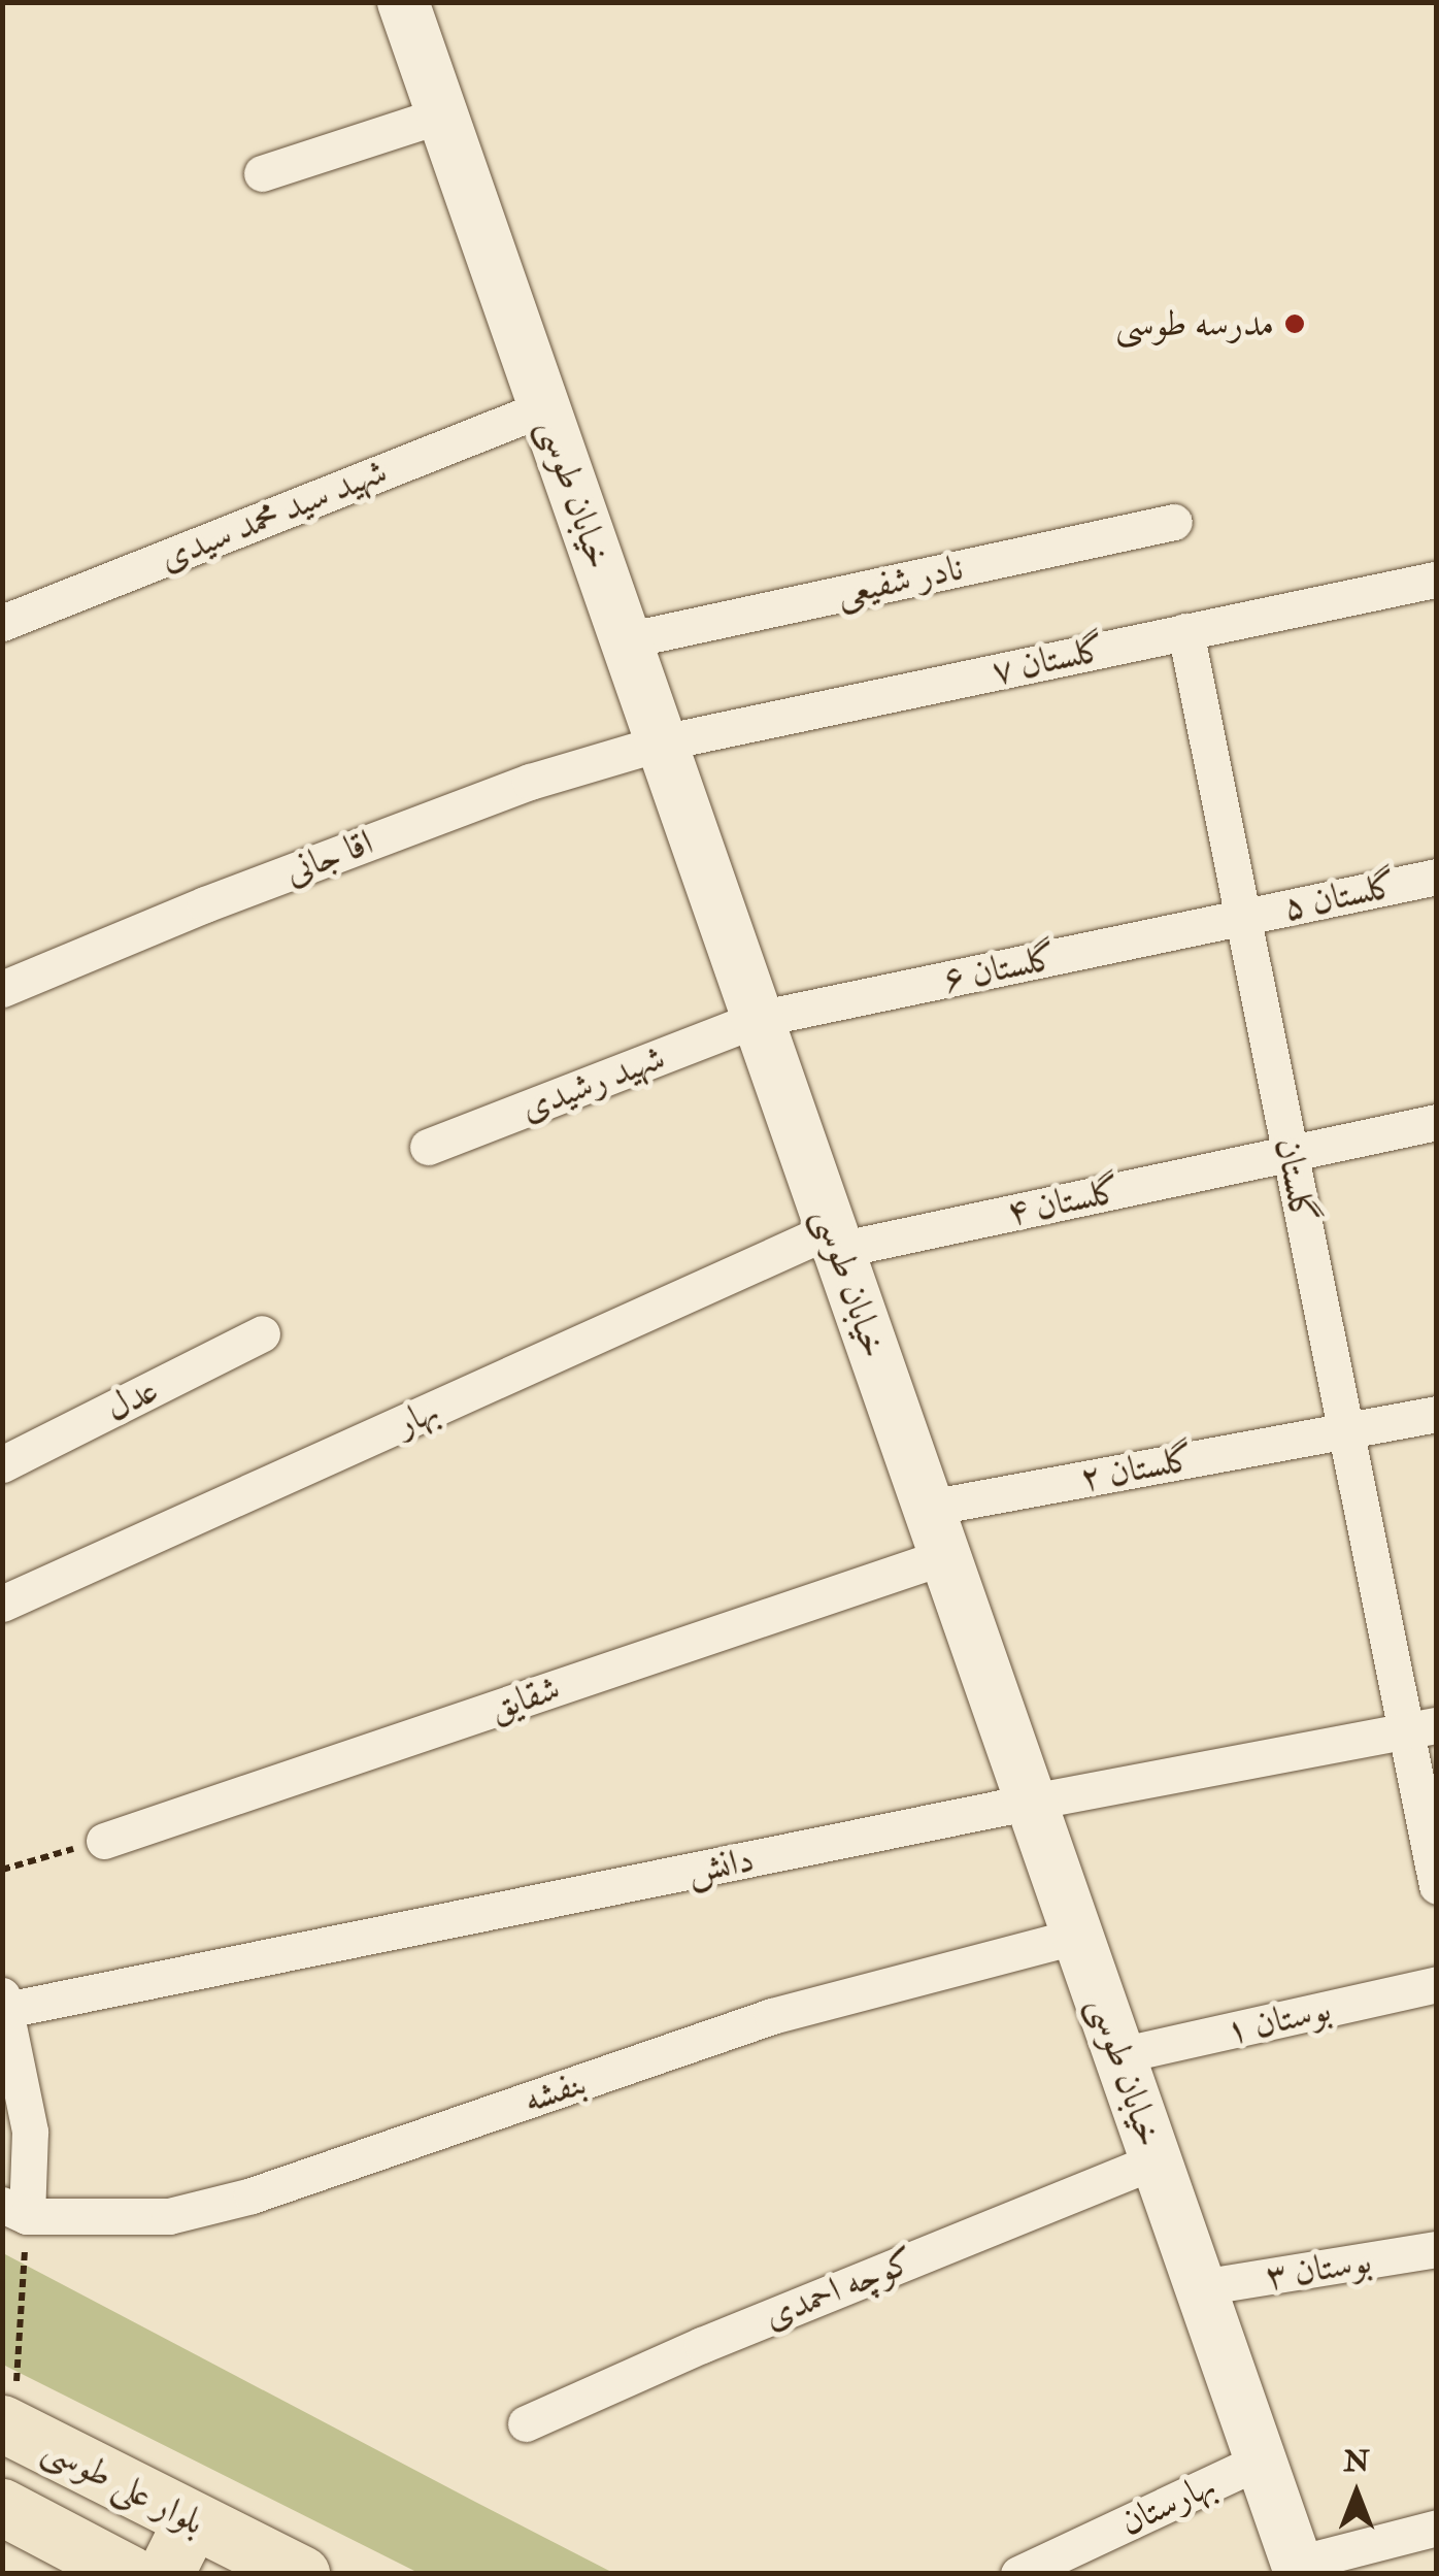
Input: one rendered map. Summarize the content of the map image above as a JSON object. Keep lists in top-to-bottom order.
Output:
{
  "streets": {
    "main road": ["بلوار علی طوسی"],
    "street": [
      "خیابان طوسی",
      "شهید سید محمد سیدی",
      "نادر شفیعی",
      "گلستان ۷",
      "اقا جانی",
      "گلستان ۵",
      "گلستان ۶",
      "شهید رشیدی",
      "گلستان",
      "گلستان ۴",
      "عدل",
      "بهار",
      "گلستان ۲",
      "شقایق",
      "دانش",
      "بوستان ۱",
      "بنفشه",
      "بوستان ۳",
      "کوچه احمدی",
      "بهارستان"
    ]
  },
  "crossings": [
    ["خیابان طوسی", "شهید سید محمد سیدی"],
    ["خیابان طوسی", "نادر شفیعی"],
    ["خیابان طوسی", "گلستان ۷"],
    ["خیابان طوسی", "اقا جانی"],
    ["خیابان طوسی", "گلستان ۶"],
    ["خیابان طوسی", "شهید رشیدی"],
    ["خیابان طوسی", "گلستان ۴"],
    ["خیابان طوسی", "بهار"],
    ["خیابان طوسی", "گلستان ۲"],
    ["خیابان طوسی", "شقایق"],
    ["خیابان طوسی", "دانش"],
    ["خیابان طوسی", "بوستان ۱"],
    ["خیابان طوسی", "بنفشه"],
    ["خیابان طوسی", "بوستان ۳"],
    ["خیابان طوسی", "کوچه احمدی"],
    ["خیابان طوسی", "بهارستان"],
    ["گلستان ۷", "اقا جانی"],
    ["گلستان ۷", "گلستان"],
    ["گلستان ۵", "گلستان ۶"],
    ["گلستان ۵", "گلستان"],
    ["گلستان ۶", "شهید رشیدی"],
    ["گلستان ۶", "گلستان"],
    ["گلستان", "گلستان ۴"],
    ["گلستان", "گلستان ۲"],
    ["گلستان", "دانش"],
    ["گلستان ۴", "بهار"]
  ],
  "places": ["مدرسه طوسی"],
  "north": "top"
}
